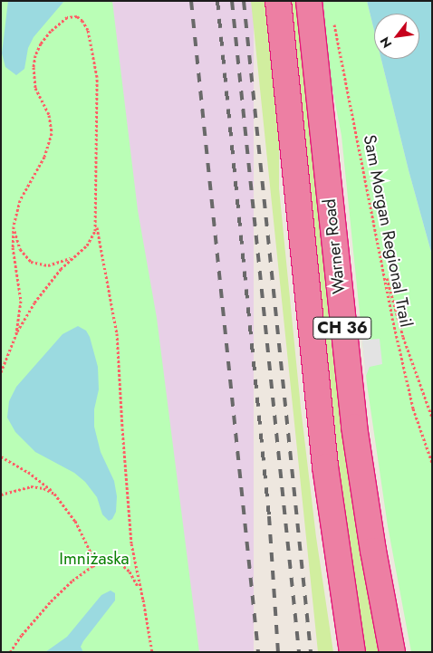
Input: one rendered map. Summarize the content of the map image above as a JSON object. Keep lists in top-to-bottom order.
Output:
{
  "streets": {
    "highway": ["Warner Road", "CH 36"],
    "path": ["Sam Morgan Regional Trail"]
  },
  "parks": ["Imniżaska"],
  "north": "bottom left"
}
